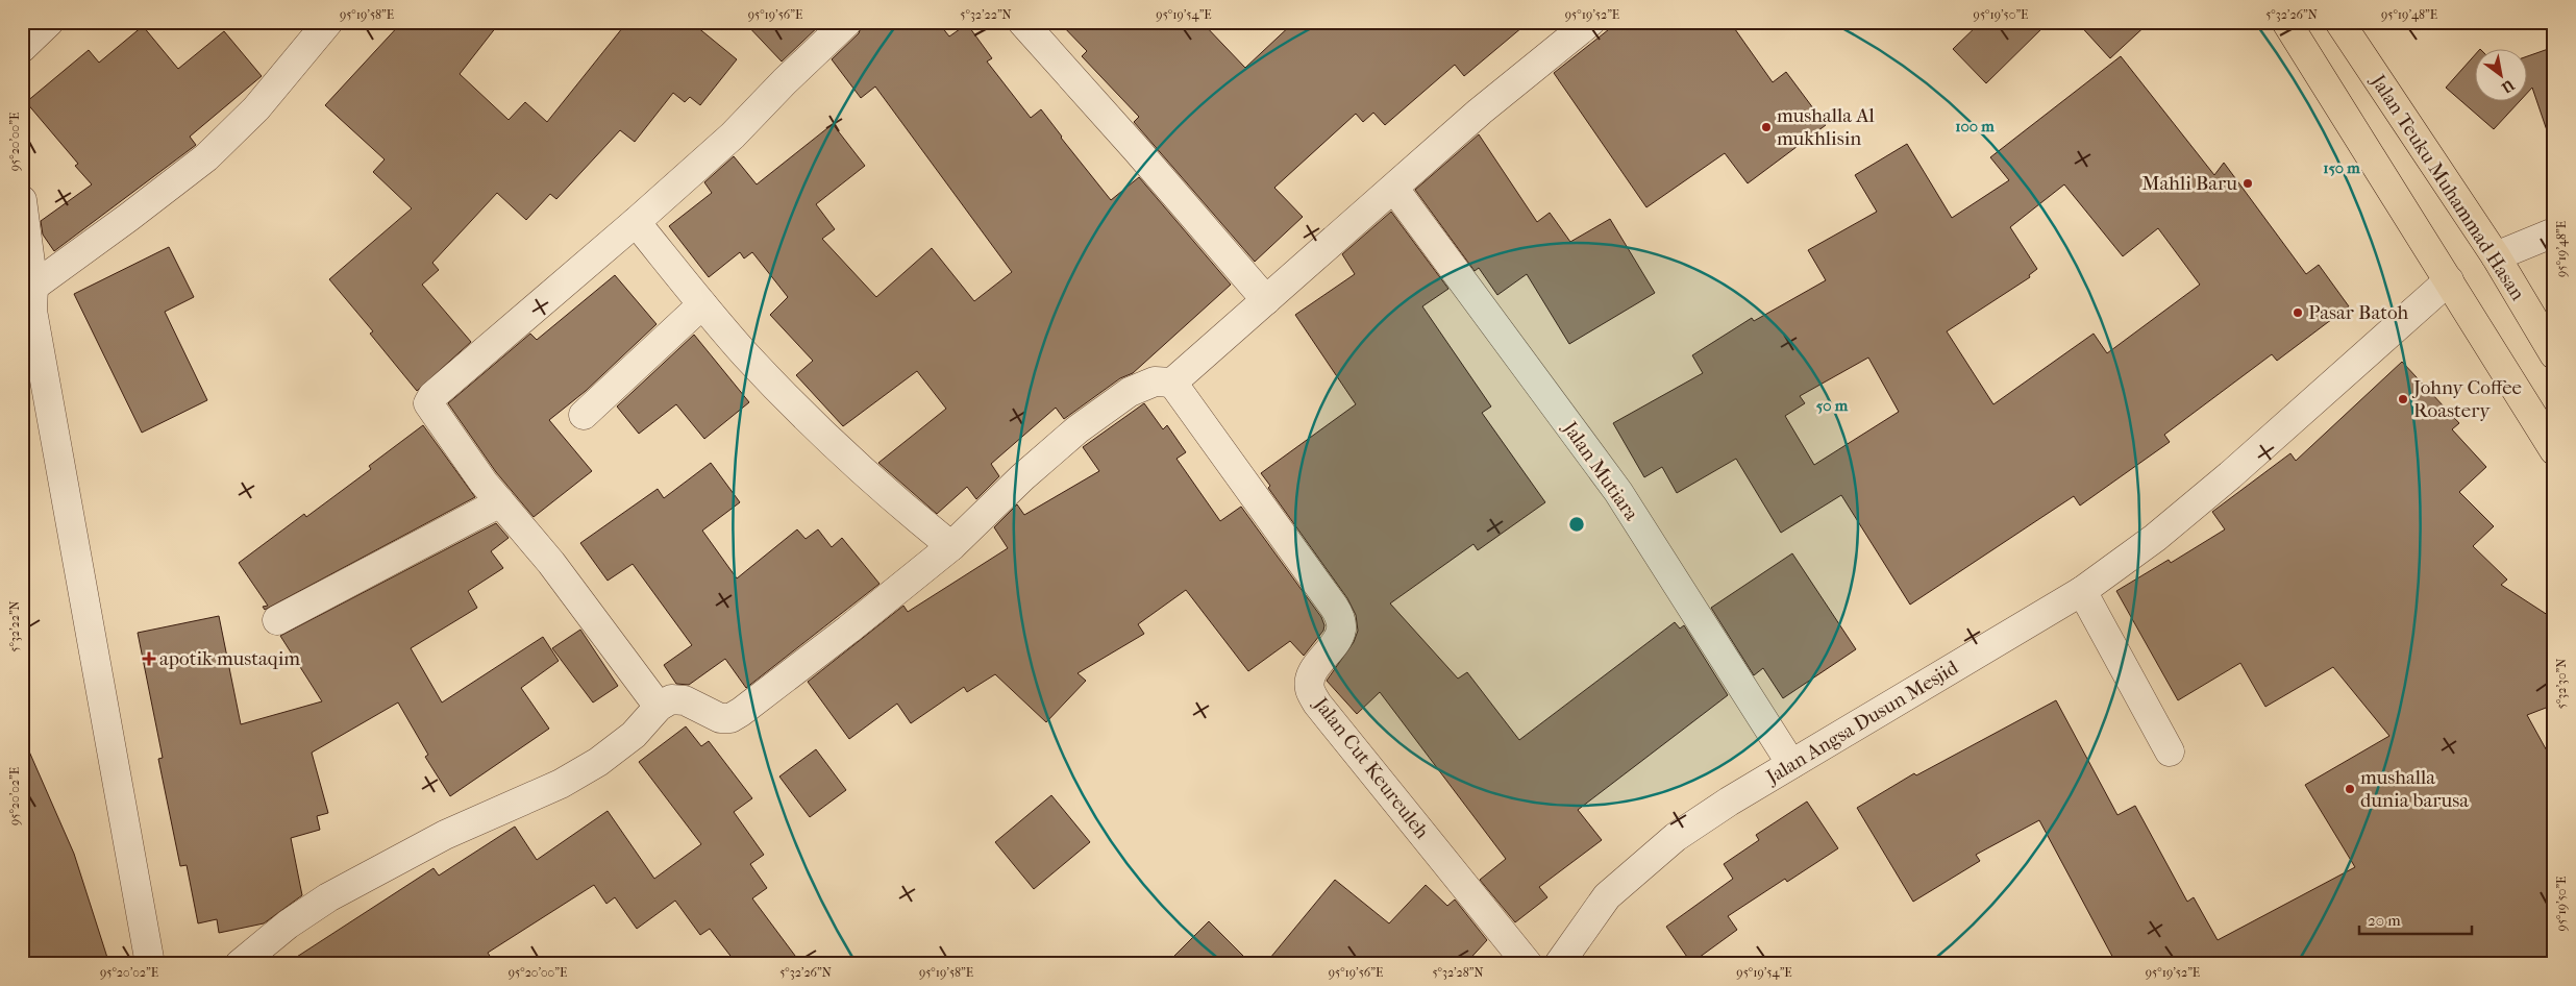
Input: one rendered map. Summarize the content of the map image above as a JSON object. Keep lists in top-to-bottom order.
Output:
{
  "streets": {
    "highway": ["Jalan Teuku Muhammad Hasan"],
    "street": ["Jalan Mutiara", "Jalan Angsa Dusun Mesjid", "Jalan Cut Keureuleh"]
  },
  "crossings": [
    ["Jalan Mutiara", "Jalan Angsa Dusun Mesjid"]
  ],
  "places": {
    "other": [
      "mushalla Al mukhlisin",
      "Mahli Baru",
      "Pasar Batoh",
      "Johny Coffee Roastery",
      "mushalla dunia barusa"
    ],
    "health": ["apotik mustaqim"]
  },
  "scale_bar": "20 m",
  "north": "bottom right",
  "coordinates": [
    "95°19'58\"E",
    "95°19'56\"E",
    "5°32'22\"N",
    "95°19'54\"E",
    "95°19'52\"E",
    "95°19'50\"E",
    "5°32'26\"N",
    "95°19'48\"E",
    "95°20'00\"E",
    "5°32'30\"N",
    "95°20'02\"E",
    "5°32'28\"N"
  ],
  "rings": ["100 m", "150 m", "50 m"]
}
